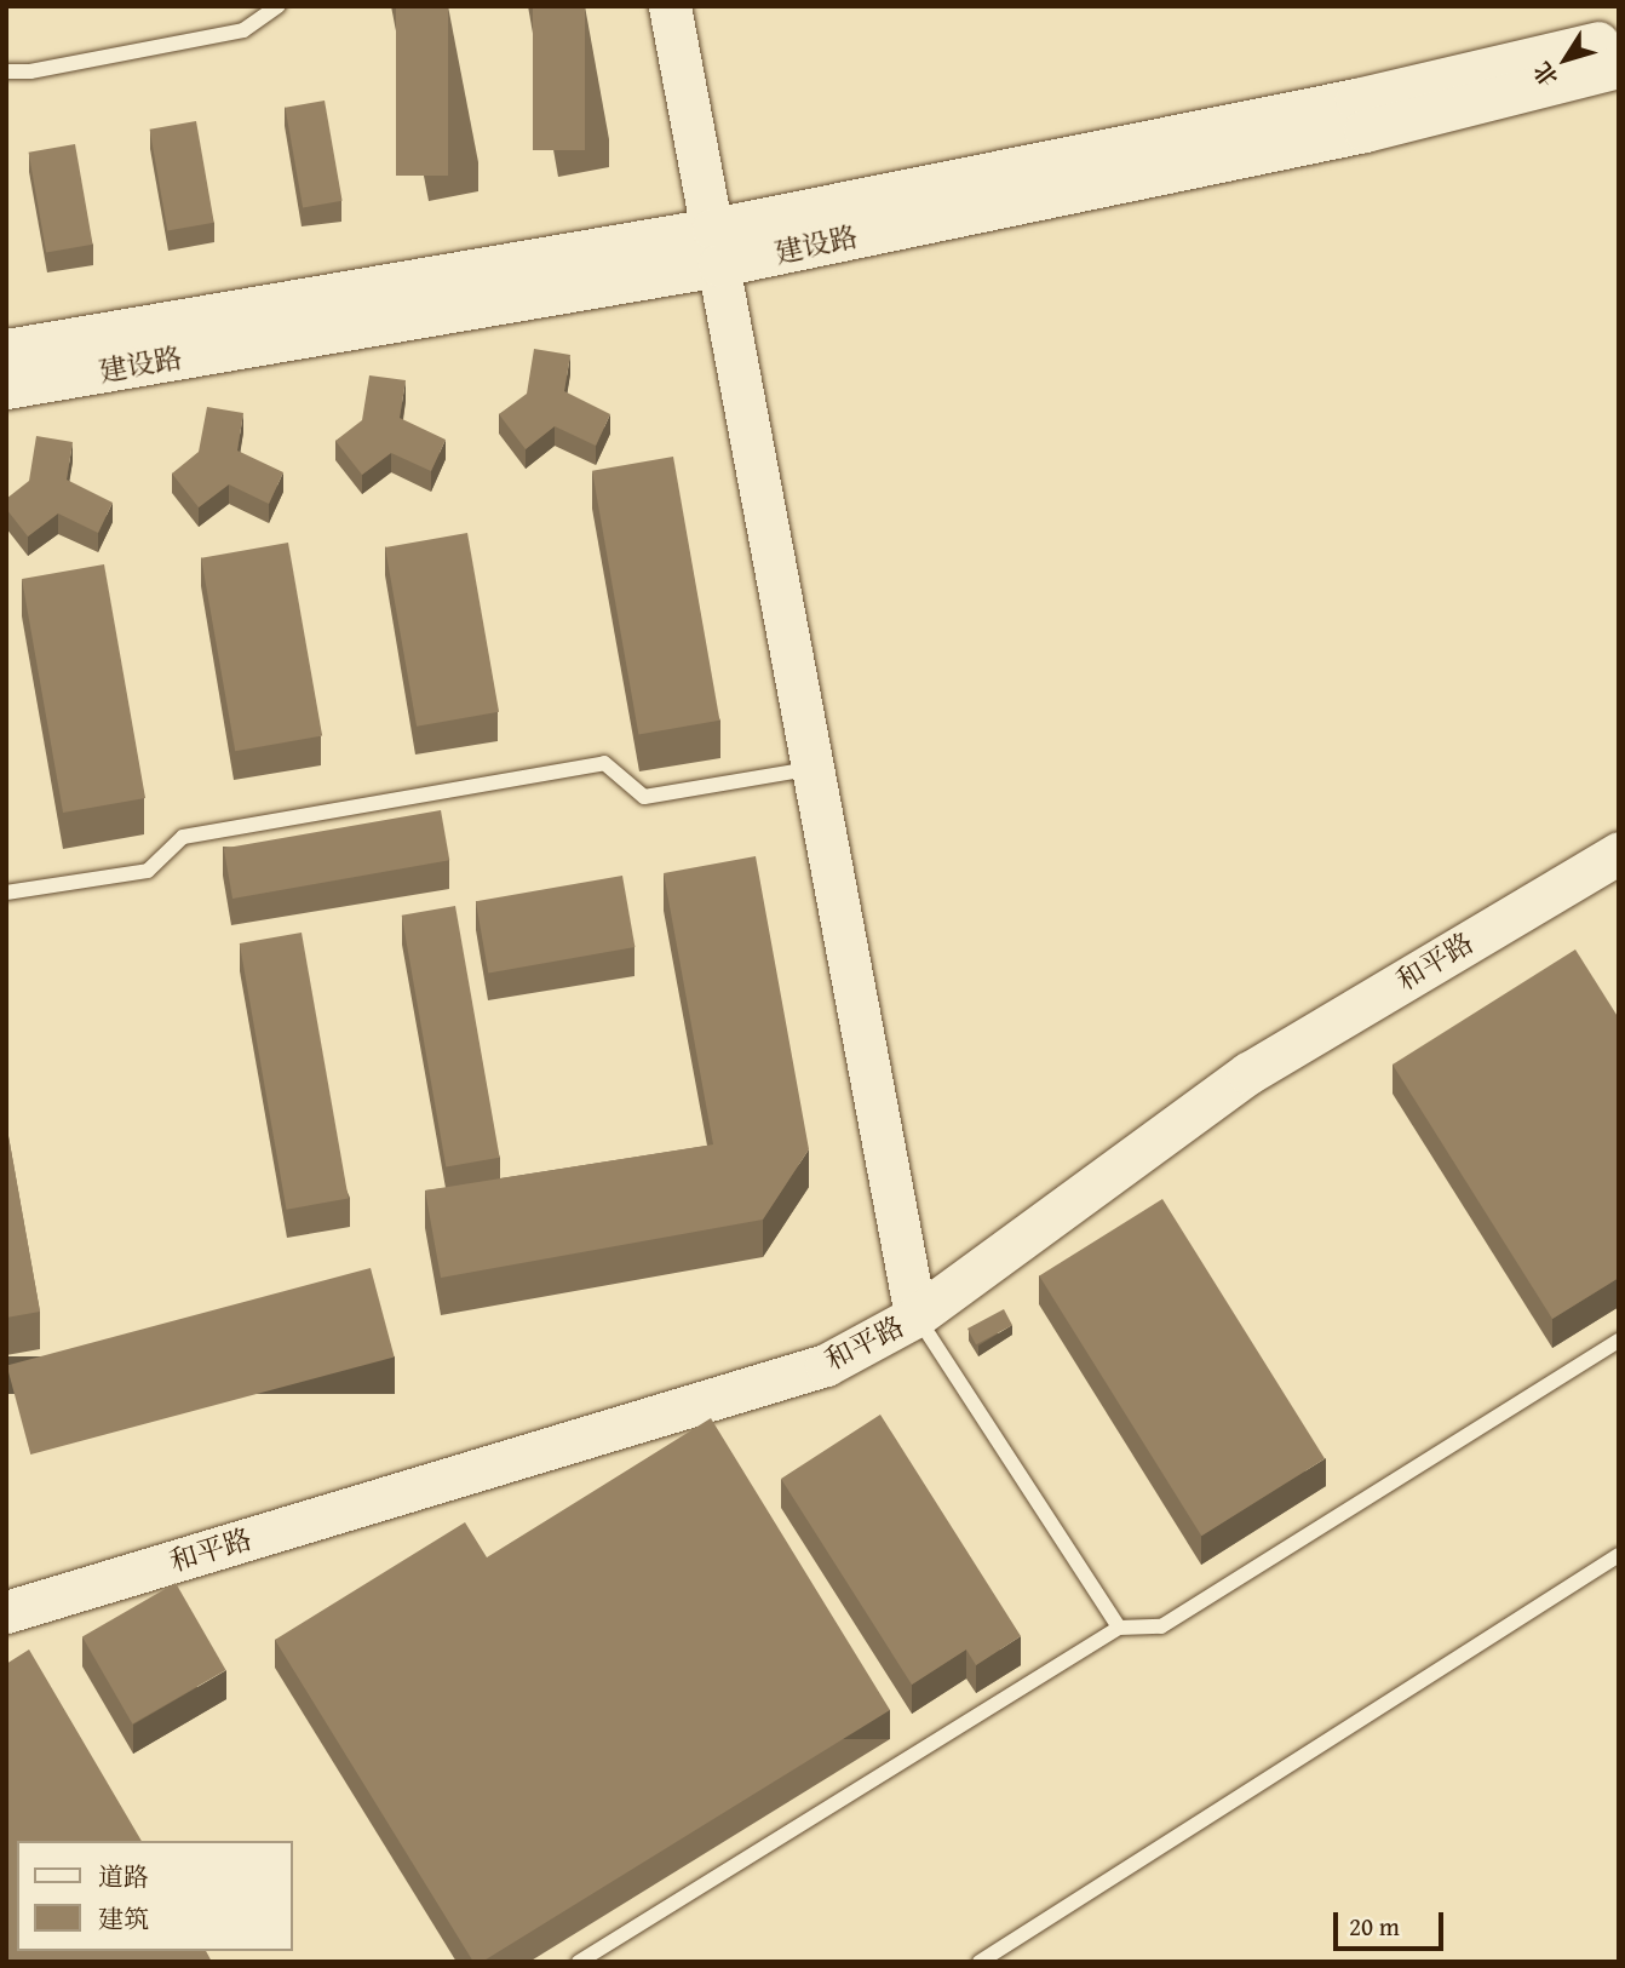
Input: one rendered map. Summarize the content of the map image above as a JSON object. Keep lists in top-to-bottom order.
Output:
{
  "streets": {
    "main road": ["建设路", "和平路"]
  },
  "legend": ["道路", "建筑"],
  "scale_bar": "20 m",
  "north": "bottom left"
}
